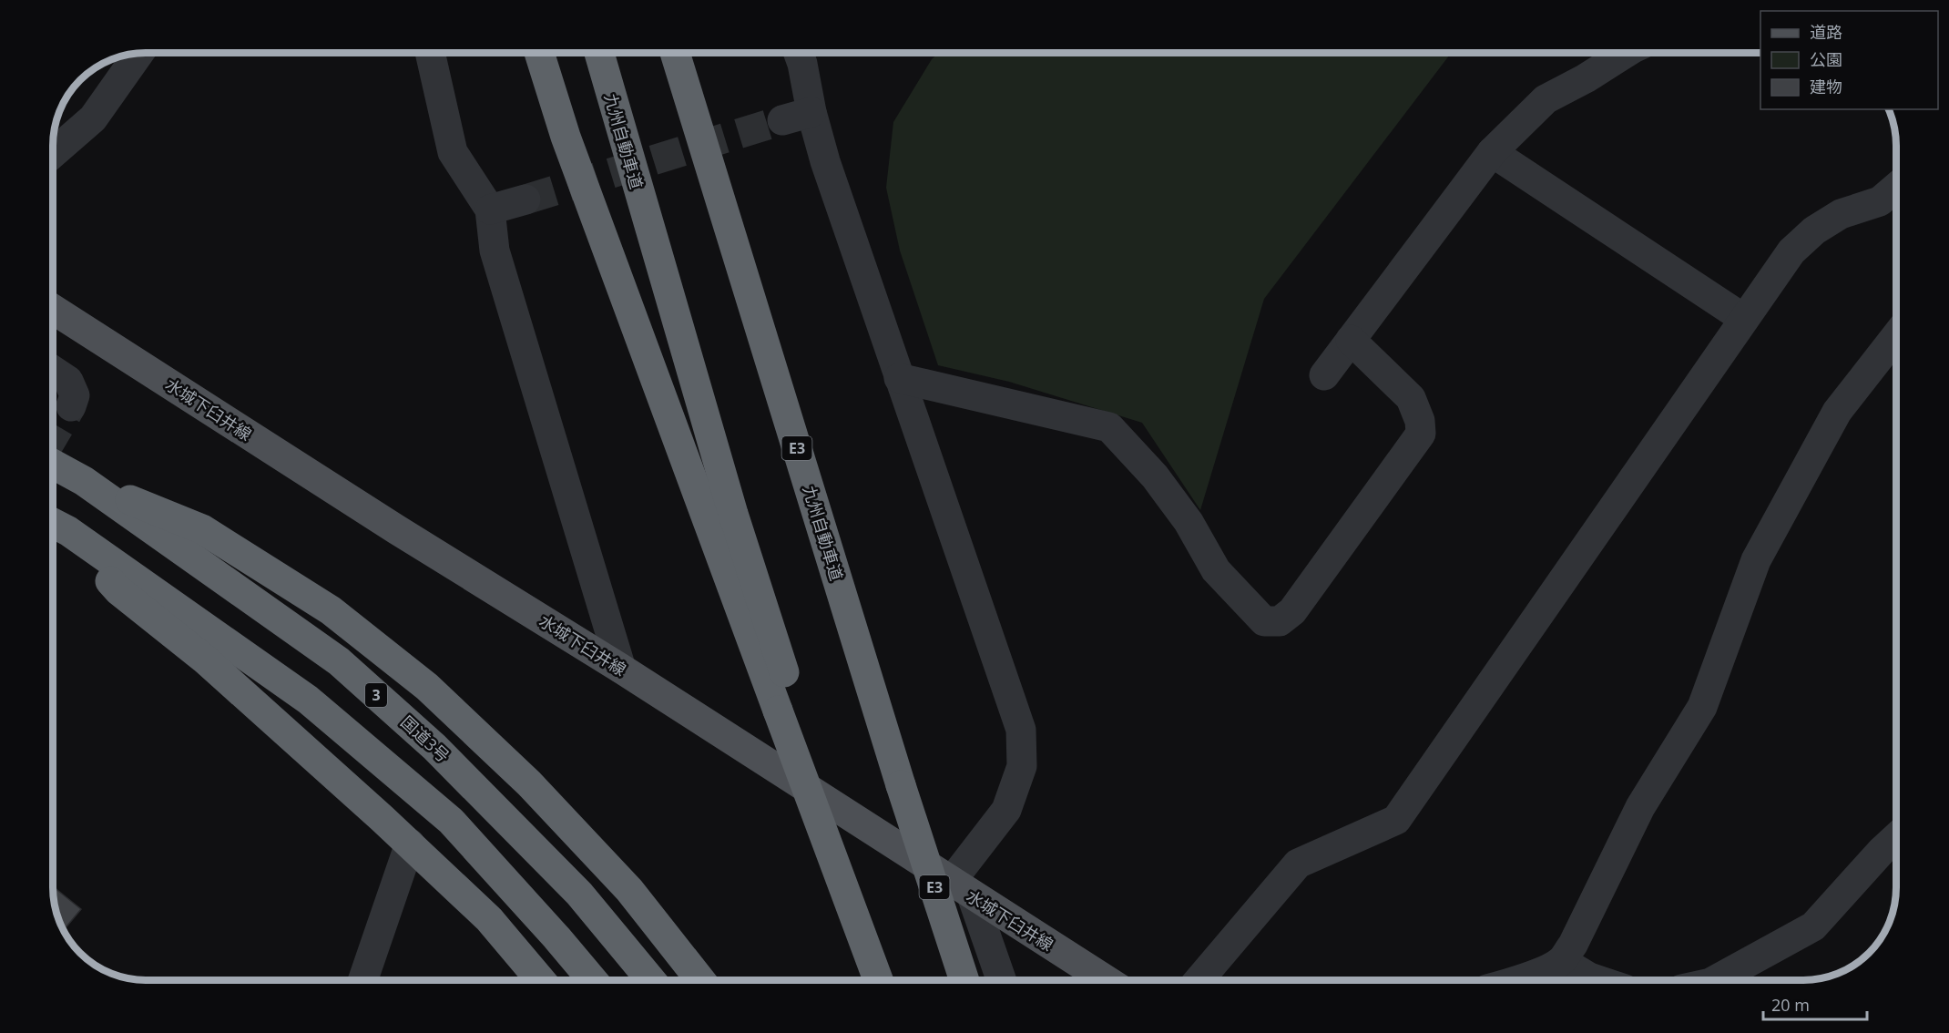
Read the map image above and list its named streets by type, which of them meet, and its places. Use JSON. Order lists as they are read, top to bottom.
{
  "streets": {
    "highway": [
      "九州自動車道",
      "E3",
      "3",
      "国道3号"
    ],
    "main road": ["水城下臼井線"]
  },
  "legend": ["道路", "公園", "建物"],
  "scale_bar": "20 m"
}
